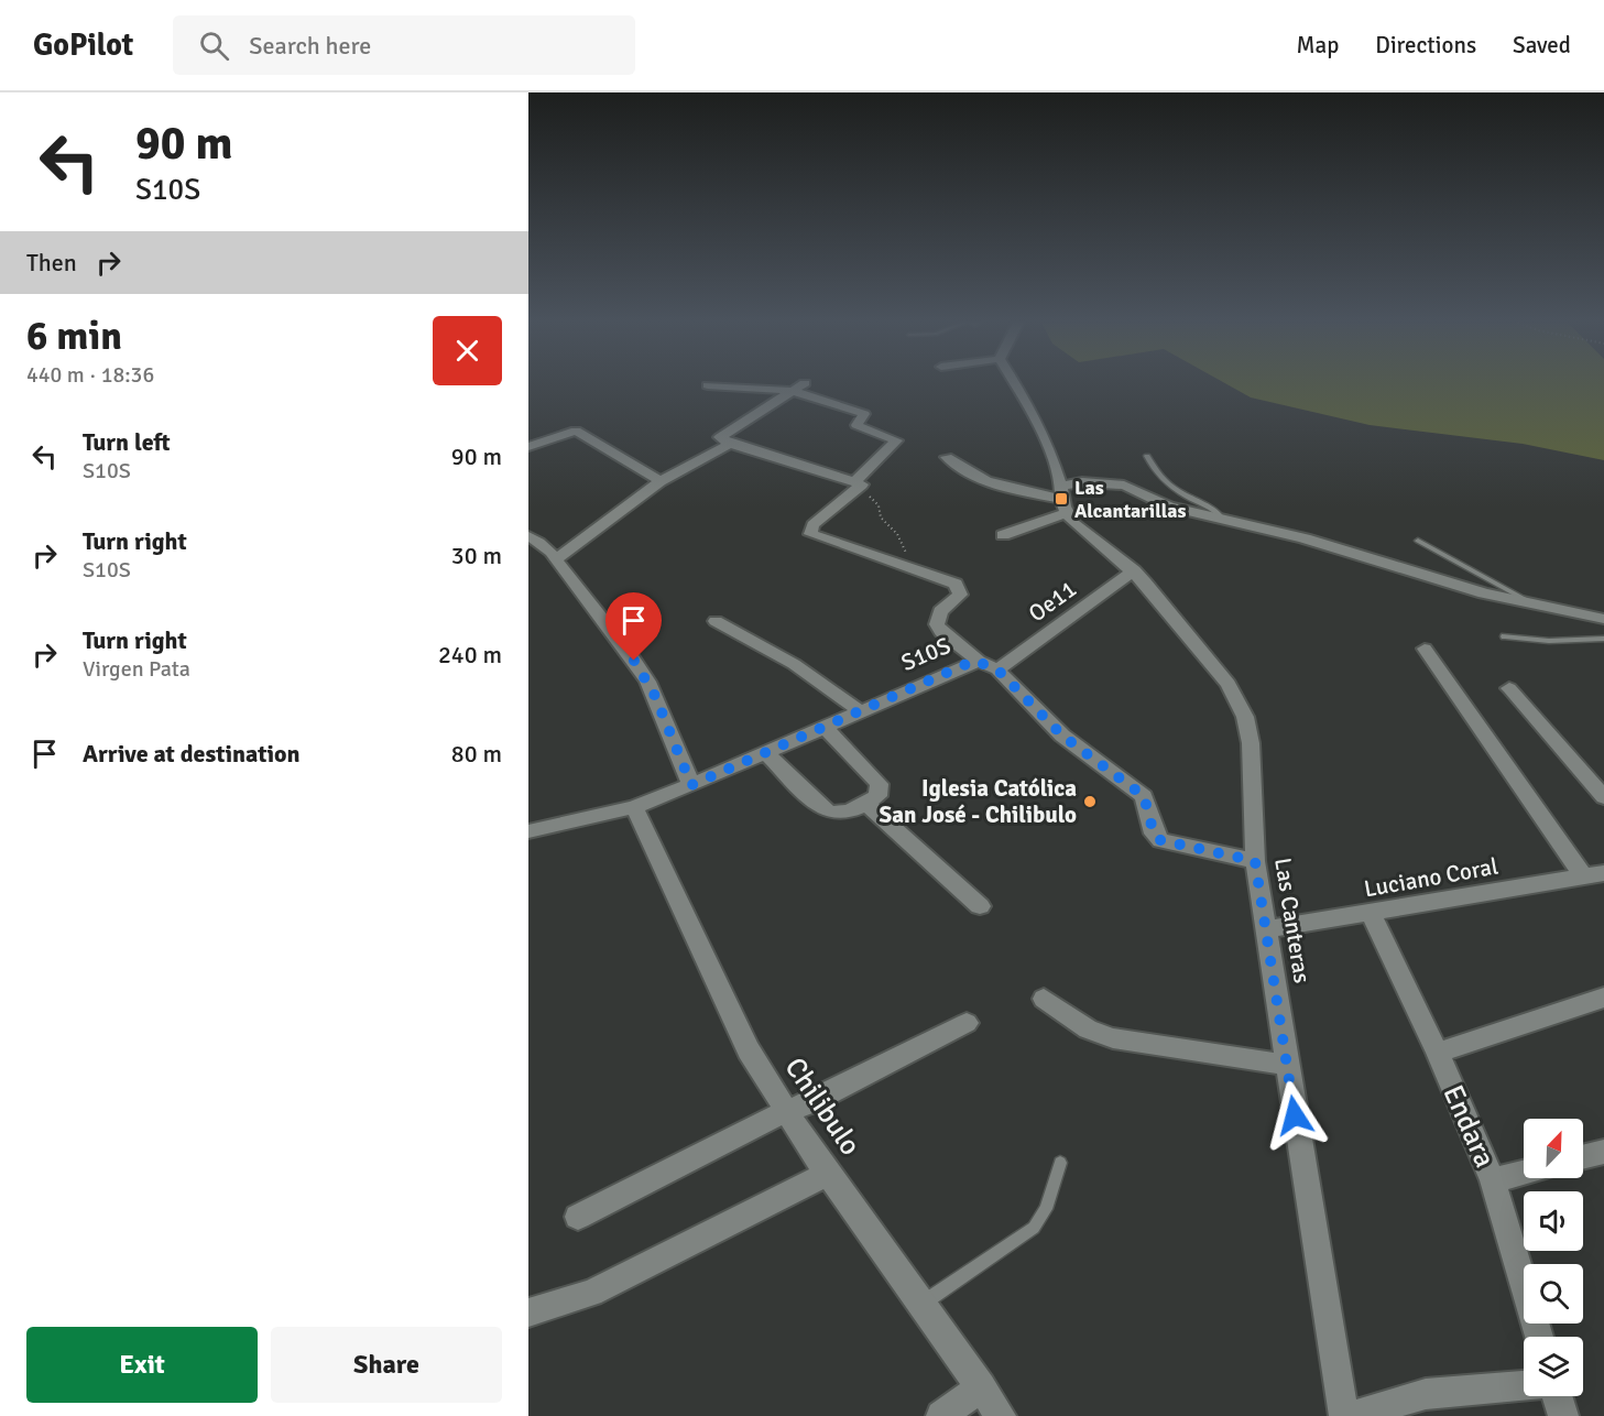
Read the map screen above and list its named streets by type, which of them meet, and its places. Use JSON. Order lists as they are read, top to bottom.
{
  "streets": {
    "street": [
      "Oe11",
      "S10S",
      "Luciano Coral",
      "Las Canteras",
      "Chilibulo",
      "Endara"
    ]
  },
  "crossings": [
    ["Oe11", "S10S"],
    ["Oe11", "Las Canteras"],
    ["S10S", "Las Canteras"],
    ["S10S", "Chilibulo"],
    ["Luciano Coral", "Las Canteras"],
    ["Luciano Coral", "Endara"]
  ],
  "places": {
    "transit": ["Las Alcantarillas"],
    "other": ["Iglesia Católica San José - Chilibulo"]
  },
  "north": "top right",
  "page": {
    "header": "GoPilot",
    "search": "Search here",
    "nav": ["Map", "Directions", "Saved"],
    "turn": ["90 m", "S10S"],
    "then": "Then",
    "heading": ["6 min", "440 m · 18:36"],
    "list": [
      {
        "name": "Turn left",
        "note": "S10S",
        "value": "90 m"
      },
      {
        "name": "Turn right",
        "note": "S10S",
        "value": "30 m"
      },
      {
        "name": "Turn right",
        "note": "Virgen Pata",
        "value": "240 m"
      },
      {
        "name": "Arrive at destination",
        "value": "80 m"
      }
    ],
    "buttons": ["Exit", "Share"]
  }
}
